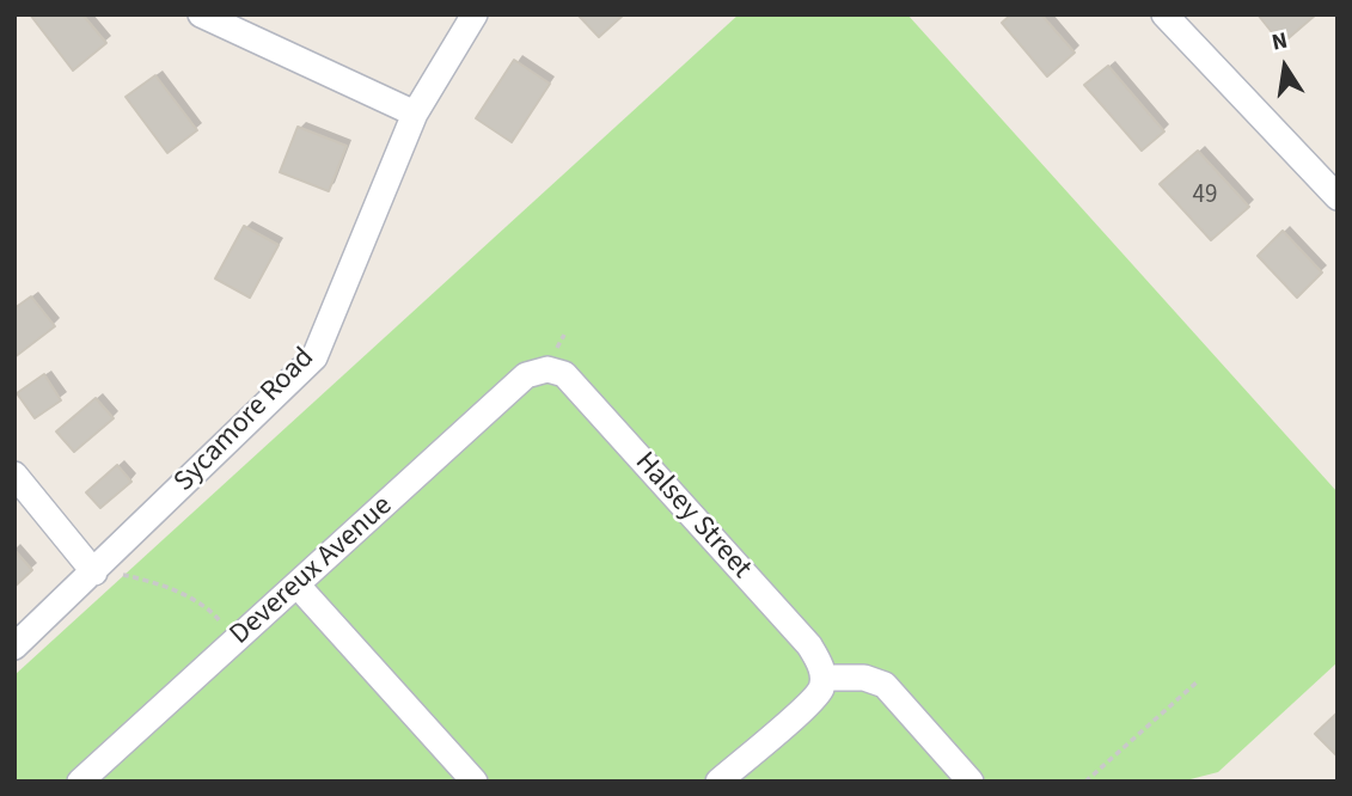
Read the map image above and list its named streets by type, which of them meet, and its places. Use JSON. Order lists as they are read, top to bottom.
{
  "streets": {
    "street": ["Sycamore Road", "Halsey Street", "Devereux Avenue"]
  },
  "crossings": [
    ["Halsey Street", "Devereux Avenue"]
  ],
  "house_numbers": ["49"],
  "north": "top"
}
